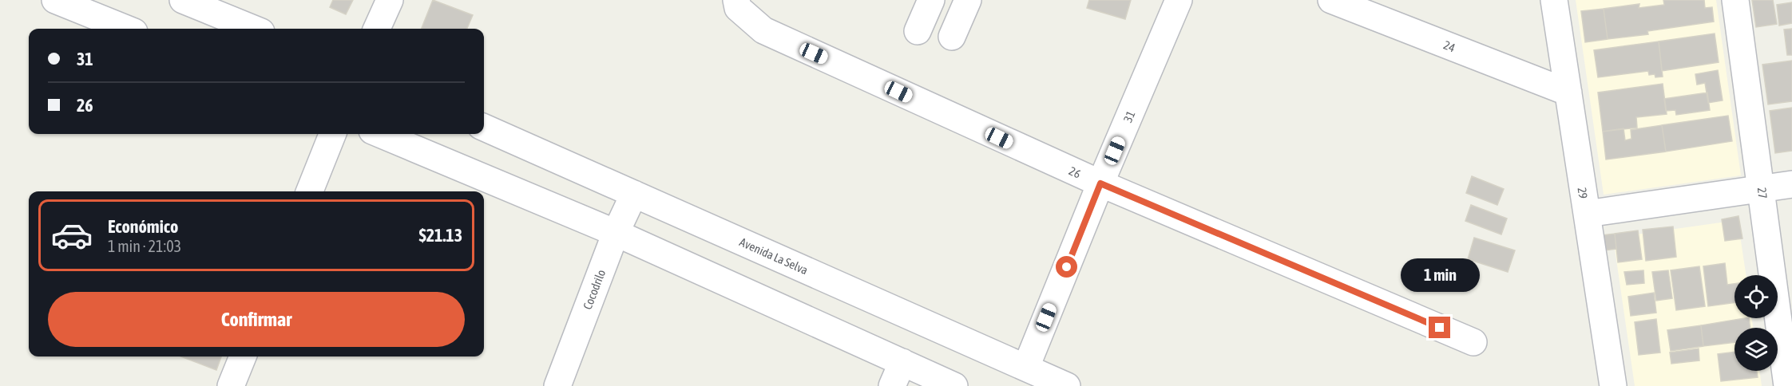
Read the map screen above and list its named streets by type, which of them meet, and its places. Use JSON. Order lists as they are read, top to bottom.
{
  "streets": {
    "street": [
      "24",
      "31",
      "26",
      "29",
      "27",
      "Avenida La Selva",
      "Cocodrilo"
    ]
  },
  "crossings": [
    ["24", "29"],
    ["31", "26"],
    ["31", "Avenida La Selva"],
    ["Avenida La Selva", "Cocodrilo"]
  ],
  "page": {
    "banner": ["31", "26"],
    "list": [
      {
        "name": "Económico",
        "note": "1 min · 21:03",
        "value": "$21.13"
      }
    ],
    "bubble": "1 min",
    "buttons": "Confirmar"
  }
}
